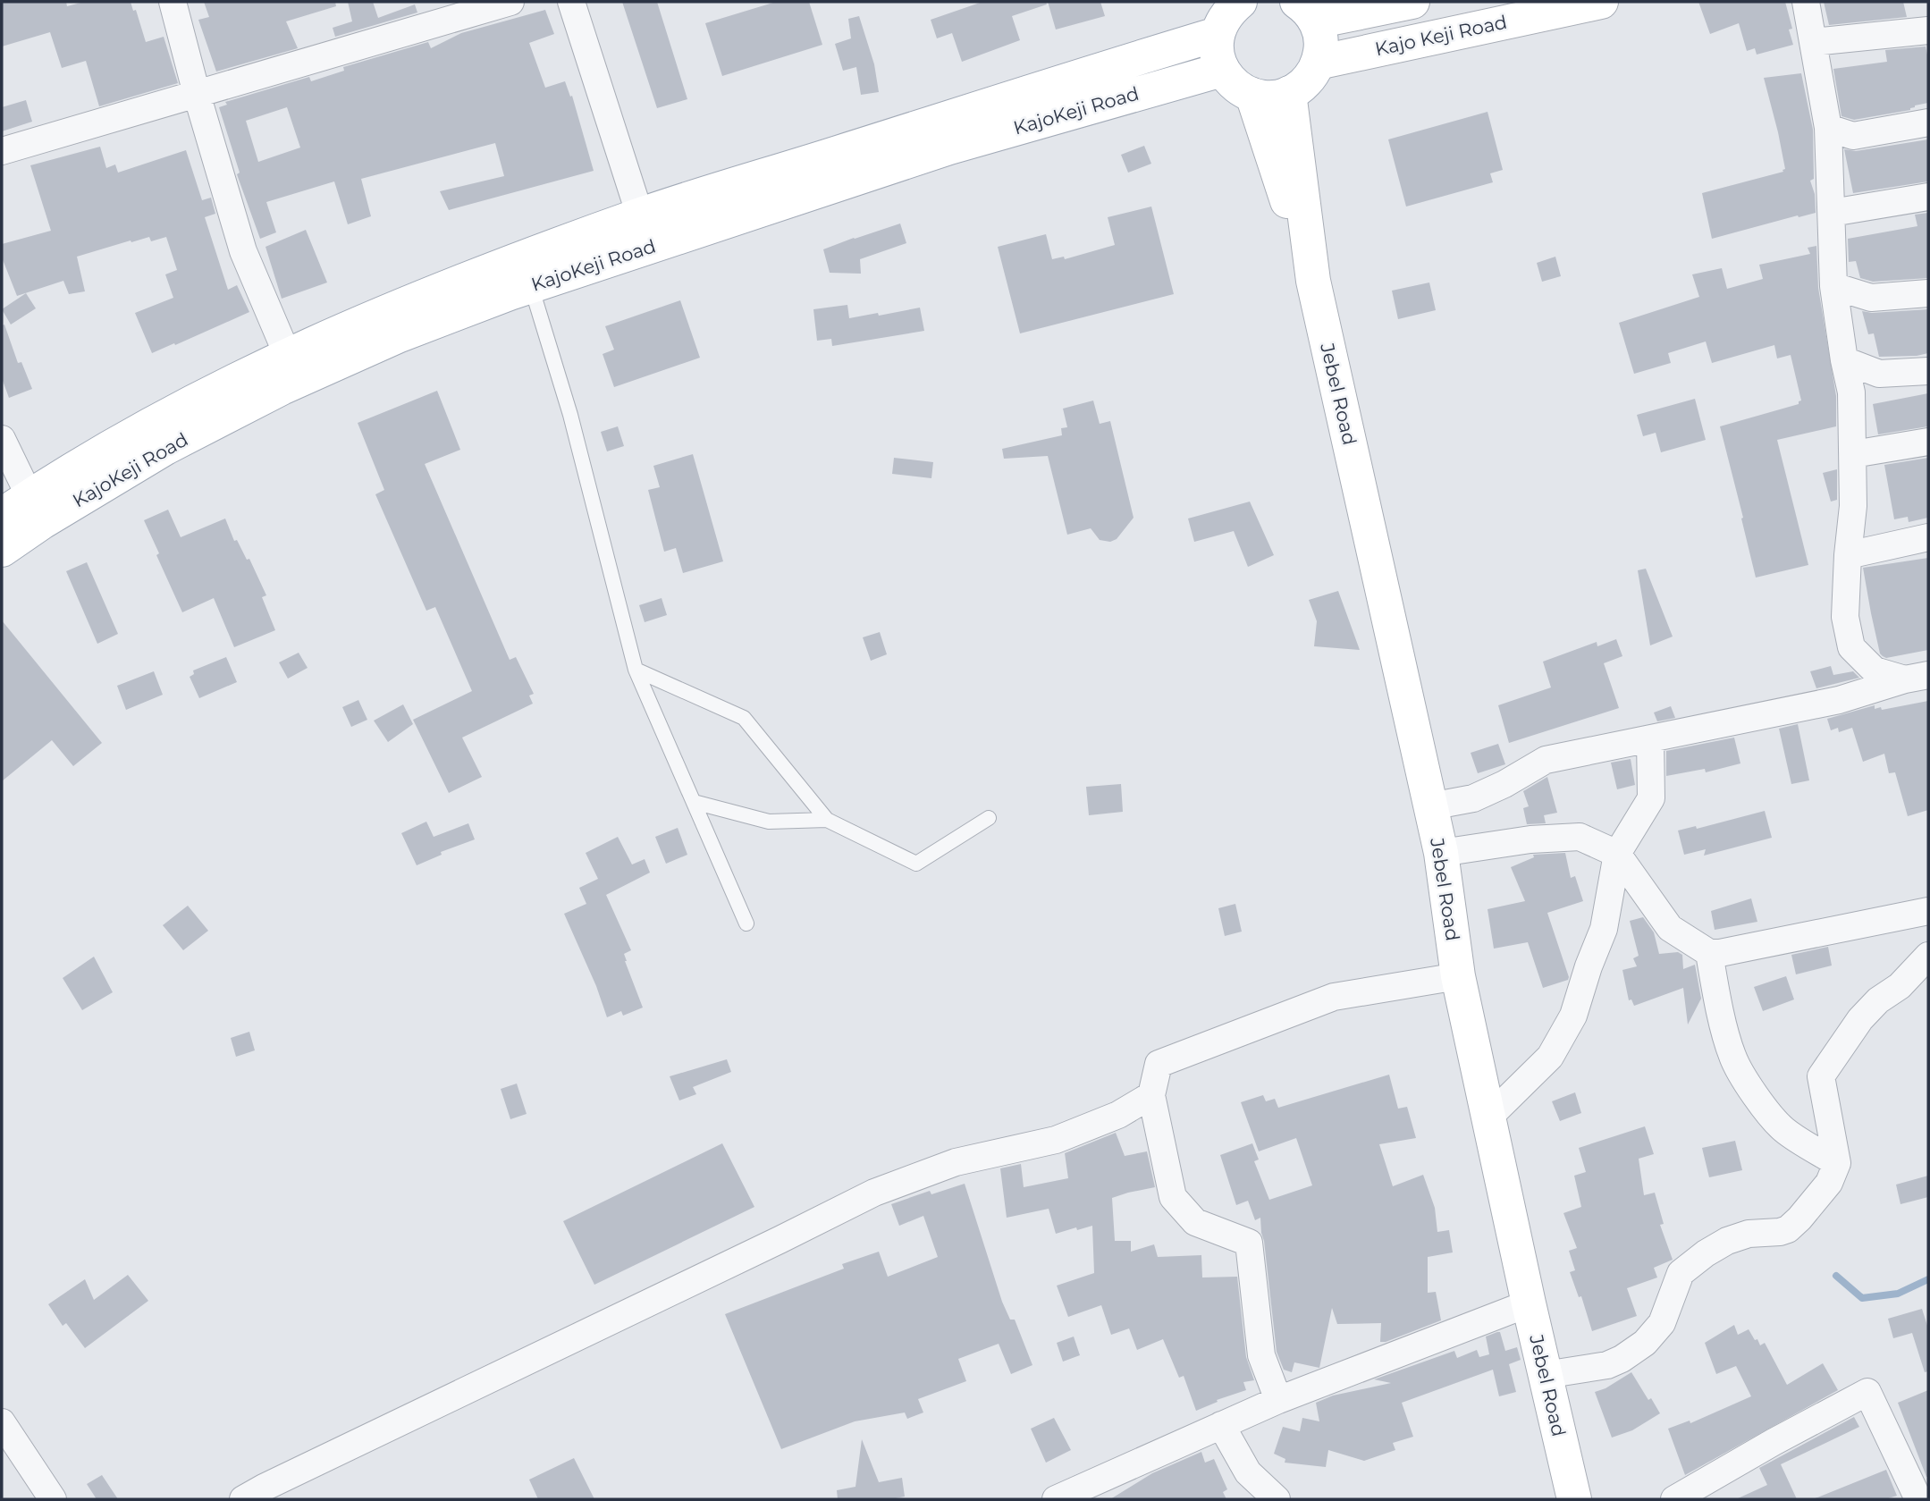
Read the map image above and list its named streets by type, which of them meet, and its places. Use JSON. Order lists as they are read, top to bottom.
{
  "streets": {
    "main road": ["Kajo Keji Road", "KajoKeji Road", "Jebel Road"]
  }
}
